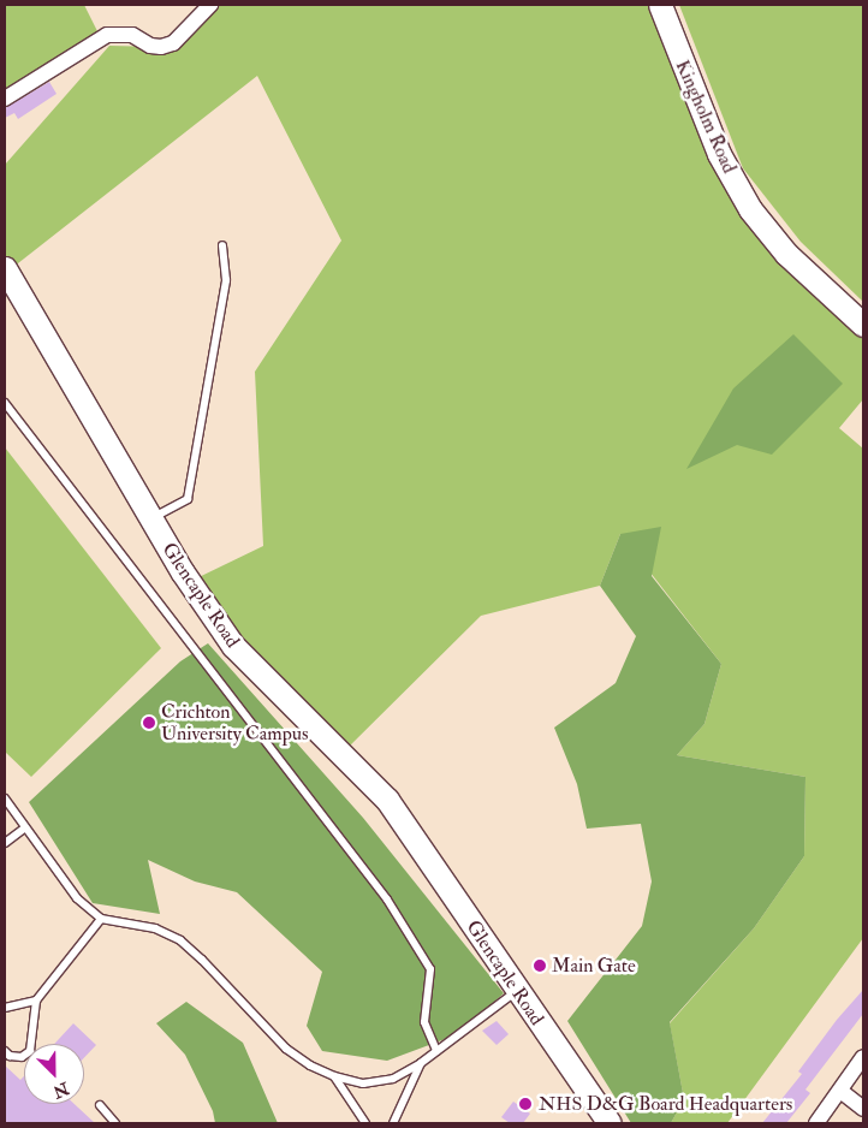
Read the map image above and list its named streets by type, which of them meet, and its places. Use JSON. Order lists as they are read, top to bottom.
{
  "streets": {
    "main road": ["Kingholm Road", "Glencaple Road"]
  },
  "places": ["Crichton University Campus", "Main Gate", "NHS D&G Board Headquarters"],
  "north": "bottom right"
}
